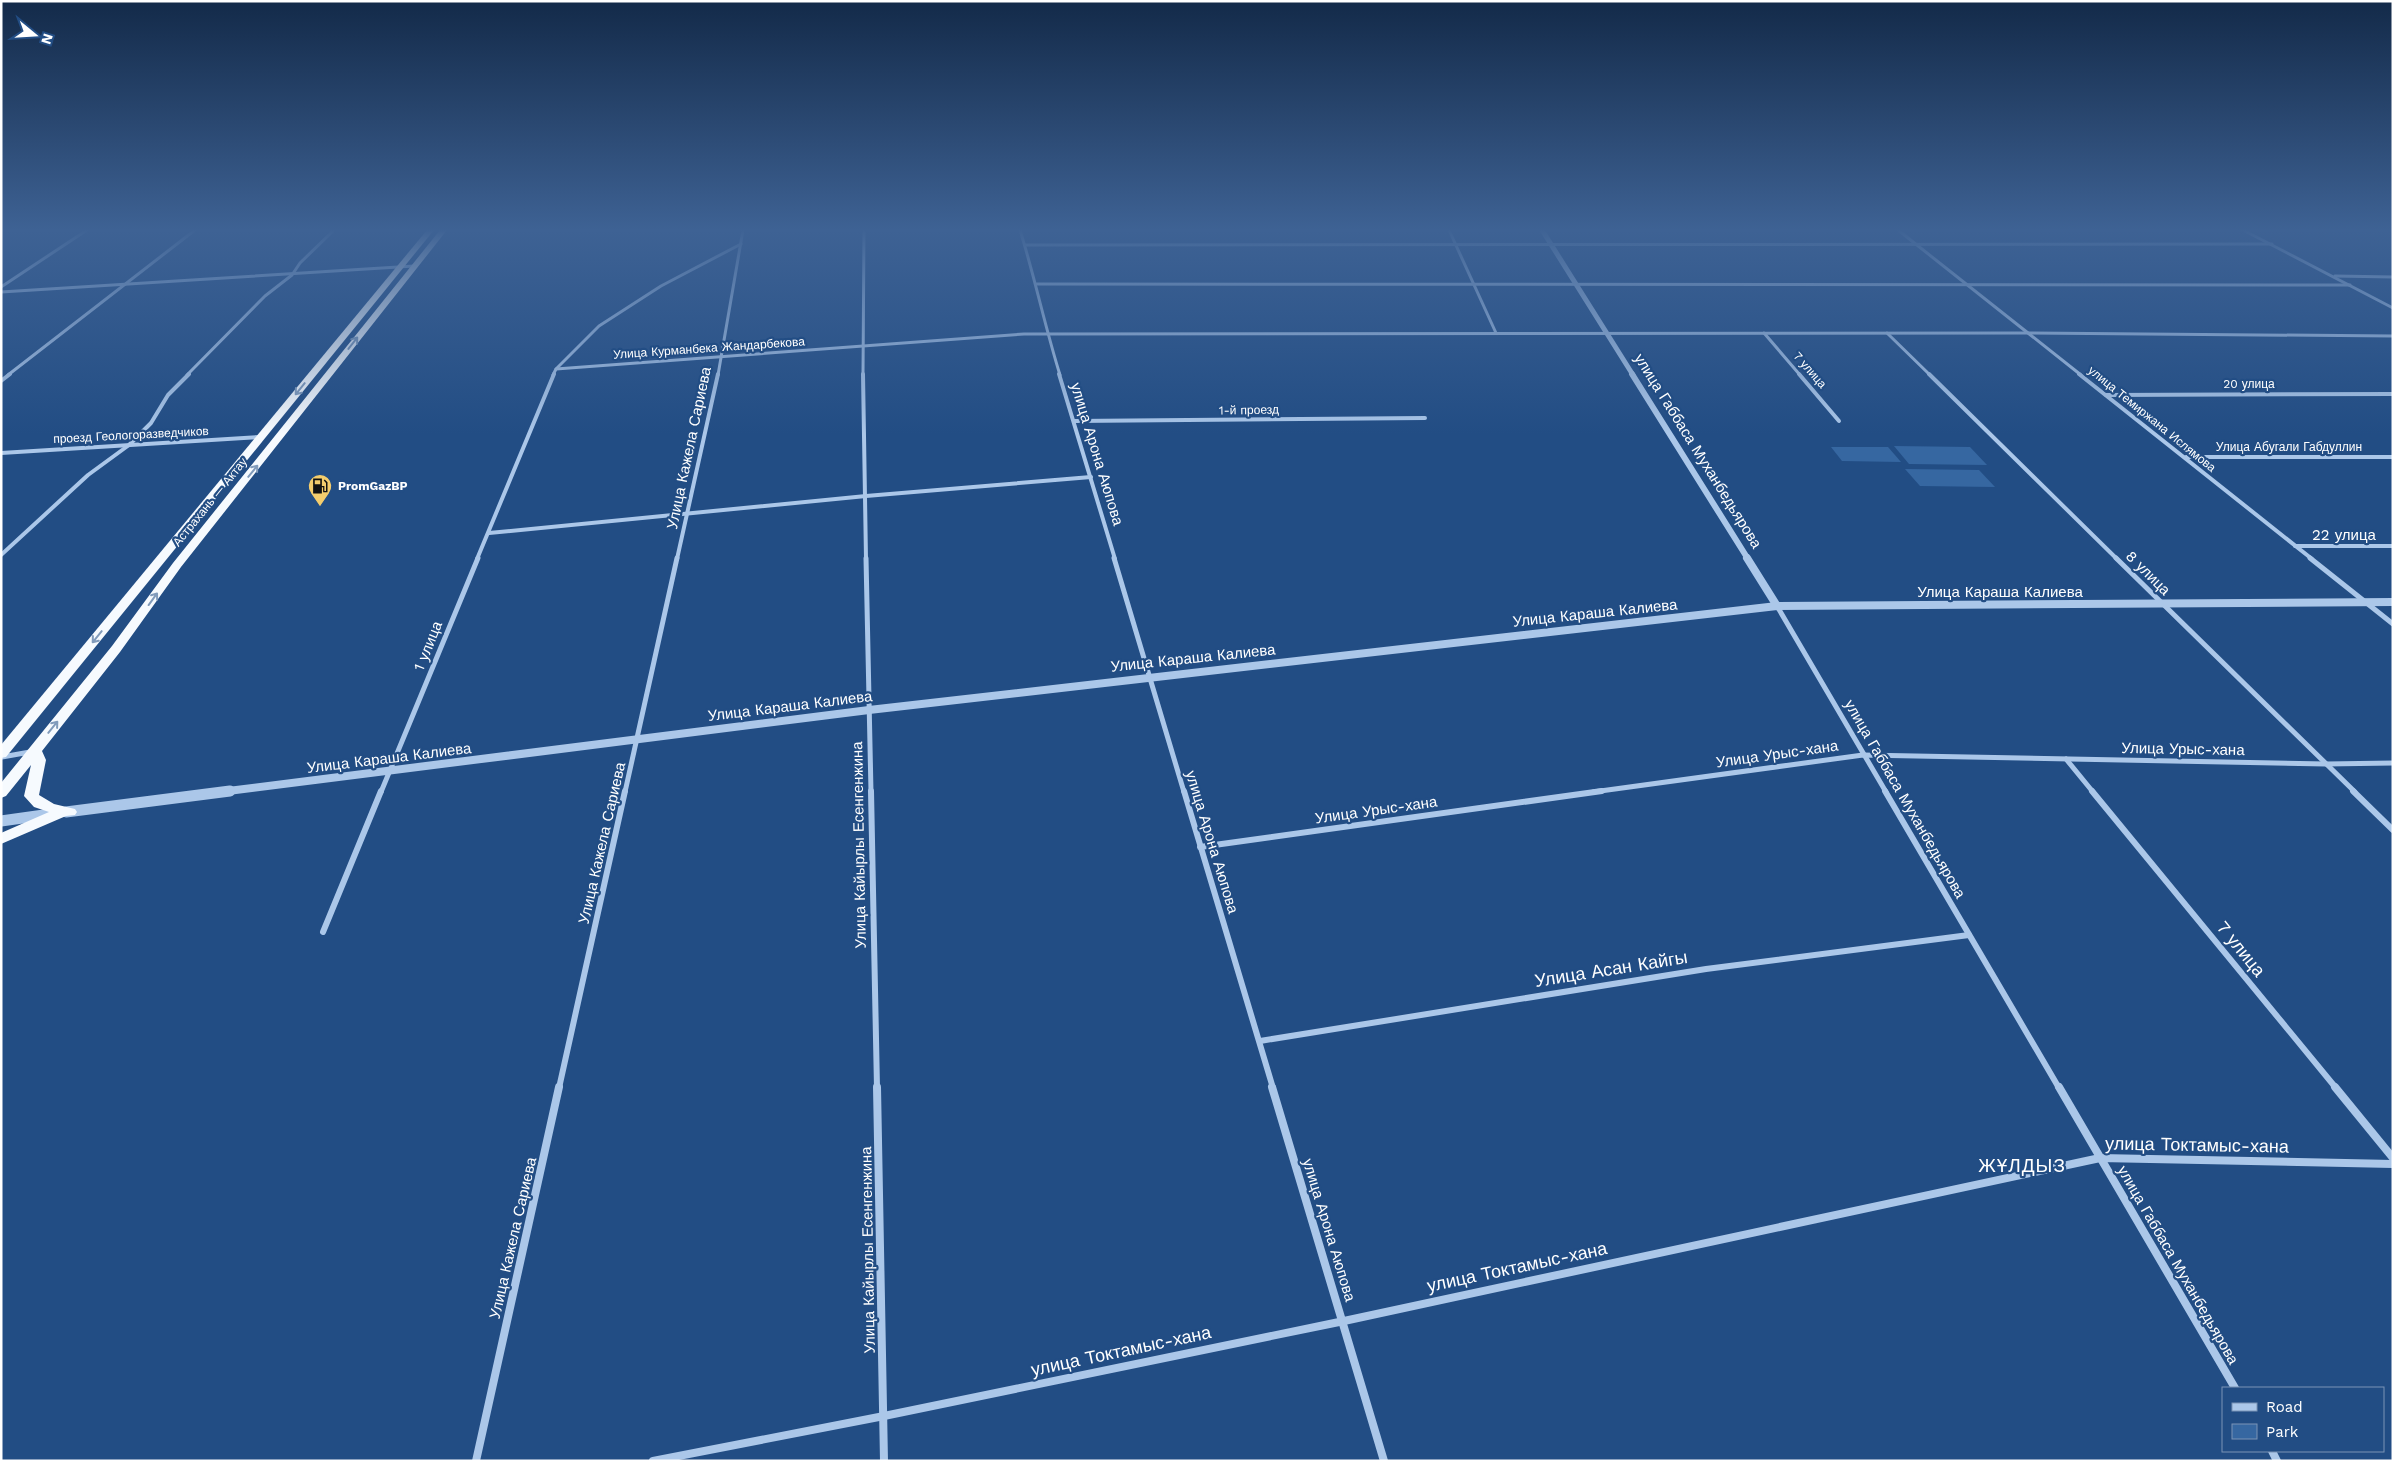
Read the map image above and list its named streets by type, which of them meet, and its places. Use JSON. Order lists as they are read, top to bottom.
{
  "streets": {
    "highway": ["Астрахань — Актау"],
    "street": [
      "Улица Курманбека Жандарбекова",
      "7 улица",
      "20 улица",
      "1-й проезд",
      "улица Темиржана Ислямова",
      "проезд Геологоразведчиков",
      "Улица Абугали Габдуллин",
      "Улица Кажела Сариева",
      "улица Габбаса Муханбедьярова",
      "улица Арона Аюпова",
      "22 улица",
      "8 улица",
      "Улица Караша Калиева",
      "1 улица",
      "Улица Урыс-хана",
      "Улица Кайырлы Есенгенжина",
      "Улица Асан Кайгы",
      "улица Токтамыс-хана"
    ]
  },
  "crossings": [
    ["Улица Курманбека Жандарбекова", "7 улица"],
    ["Улица Курманбека Жандарбекова", "улица Темиржана Ислямова"],
    ["Улица Курманбека Жандарбекова", "Улица Кажела Сариева"],
    ["Улица Курманбека Жандарбекова", "улица Габбаса Муханбедьярова"],
    ["Улица Курманбека Жандарбекова", "улица Арона Аюпова"],
    ["Улица Курманбека Жандарбекова", "8 улица"],
    ["Улица Курманбека Жандарбекова", "1 улица"],
    ["Улица Курманбека Жандарбекова", "Улица Кайырлы Есенгенжина"],
    ["7 улица", "Улица Урыс-хана"],
    ["20 улица", "улица Темиржана Ислямова"],
    ["1-й проезд", "улица Арона Аюпова"],
    ["улица Темиржана Ислямова", "Улица Абугали Габдуллин"],
    ["улица Темиржана Ислямова", "22 улица"],
    ["улица Темиржана Ислямова", "Улица Караша Калиева"],
    ["проезд Геологоразведчиков", "Астрахань — Актау"],
    ["Улица Кажела Сариева", "Улица Караша Калиева"],
    ["улица Габбаса Муханбедьярова", "Улица Караша Калиева"],
    ["улица Габбаса Муханбедьярова", "Улица Урыс-хана"],
    ["улица Габбаса Муханбедьярова", "Улица Асан Кайгы"],
    ["улица Габбаса Муханбедьярова", "улица Токтамыс-хана"],
    ["улица Арона Аюпова", "Улица Караша Калиева"],
    ["улица Арона Аюпова", "Улица Урыс-хана"],
    ["улица Арона Аюпова", "Улица Асан Кайгы"],
    ["улица Арона Аюпова", "улица Токтамыс-хана"],
    ["8 улица", "Улица Караша Калиева"],
    ["8 улица", "Улица Урыс-хана"],
    ["Улица Караша Калиева", "1 улица"],
    ["Улица Караша Калиева", "Улица Кайырлы Есенгенжина"],
    ["Улица Кайырлы Есенгенжина", "улица Токтамыс-хана"]
  ],
  "districts": ["ЖҰЛДЫЗ"],
  "places": {
    "fuel station": ["PromGazBP"]
  },
  "legend": ["Road", "Park"],
  "north": "right"
}
